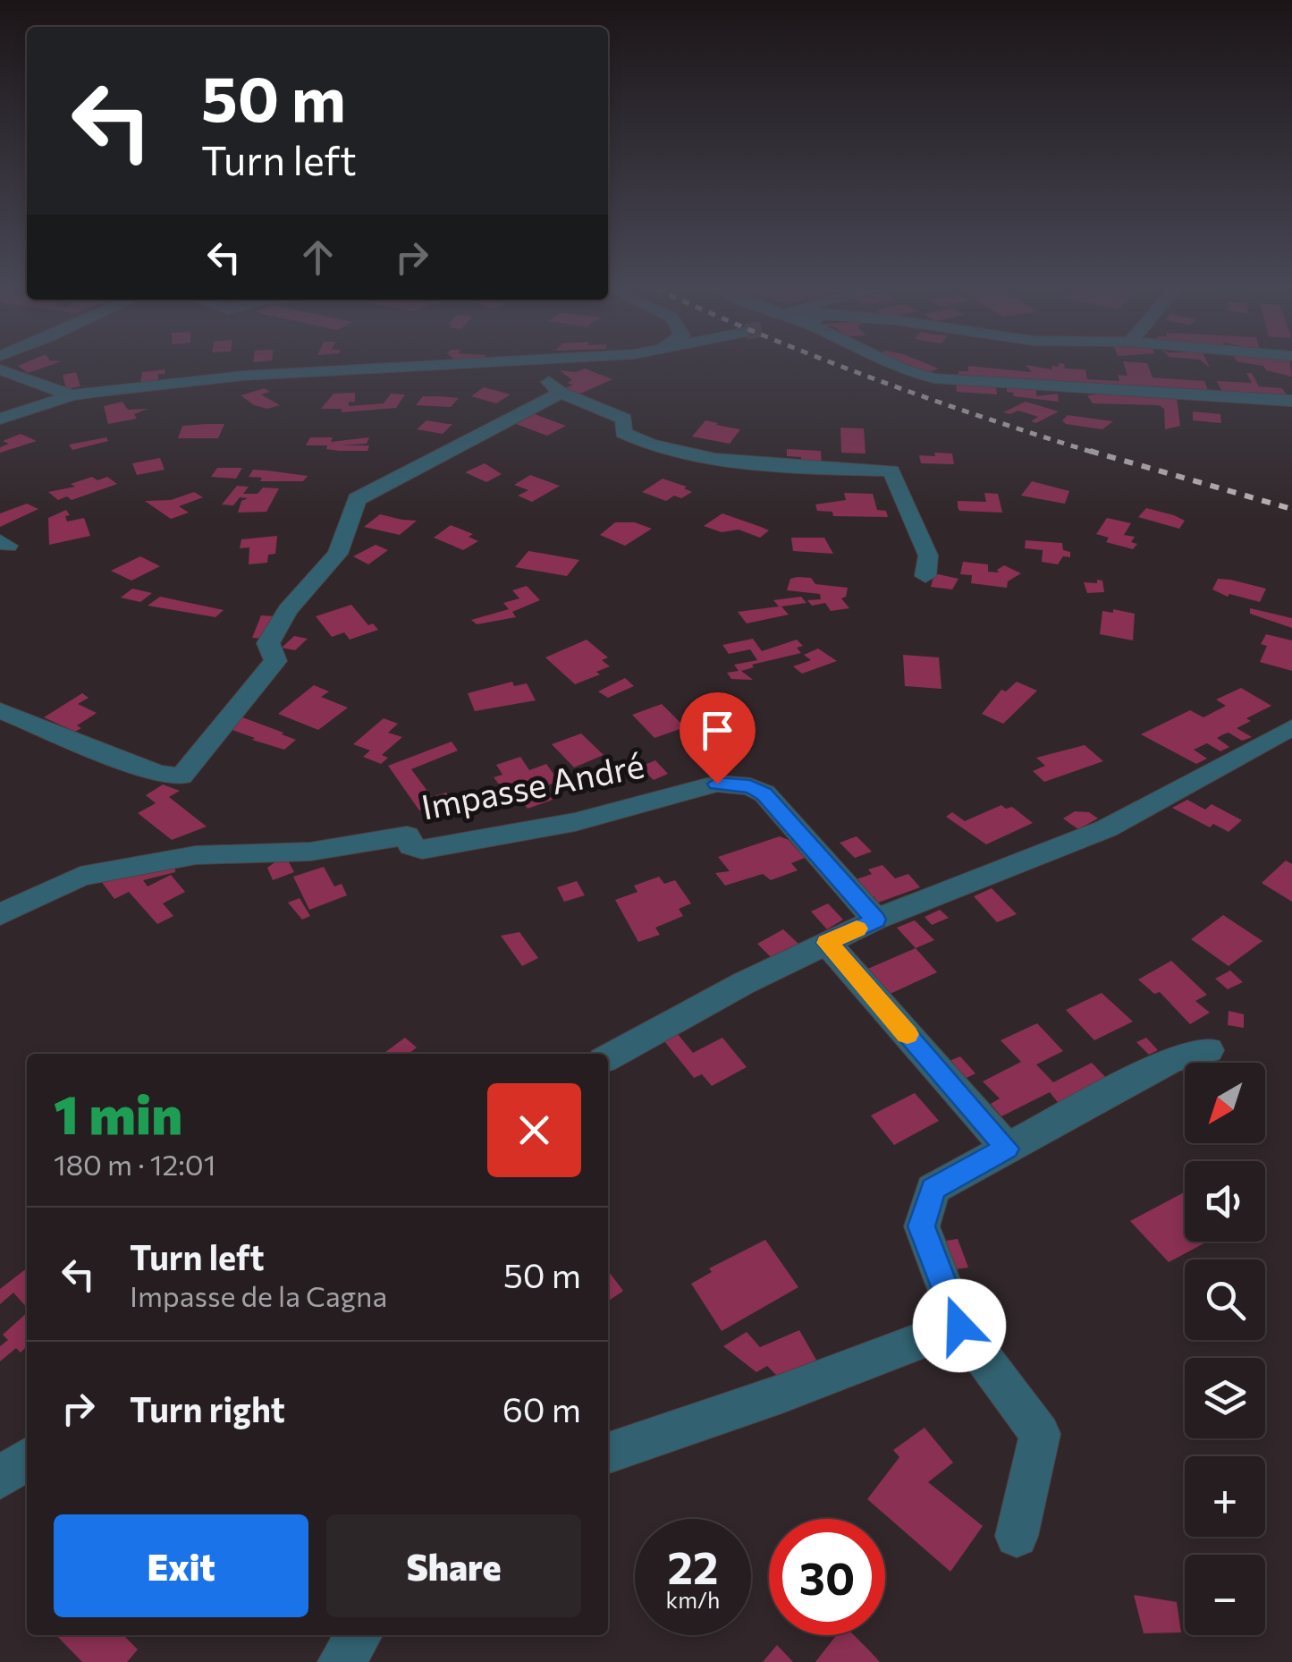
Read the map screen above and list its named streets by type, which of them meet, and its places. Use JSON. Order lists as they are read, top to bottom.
{
  "streets": {
    "street": ["Impasse André"]
  },
  "north": "bottom left",
  "page": {
    "turn": ["50 m", "Turn left"],
    "heading": ["1 min", "180 m · 12:01"],
    "map_buttons": ["+", "−"],
    "list": [
      {
        "name": "Turn left",
        "note": "Impasse de la Cagna",
        "value": "50 m"
      },
      {
        "name": "Turn right",
        "value": "60 m"
      }
    ],
    "buttons": ["Exit", "Share"],
    "speed": "22 km/h",
    "limit": "30"
  }
}
